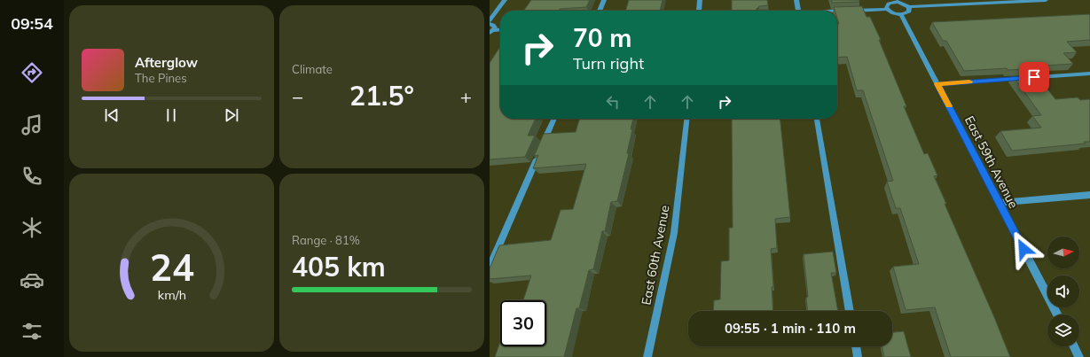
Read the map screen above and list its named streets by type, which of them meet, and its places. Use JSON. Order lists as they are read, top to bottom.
{
  "streets": {
    "street": ["East 59th Avenue", "East 60th Avenue"]
  },
  "north": "right",
  "page": {
    "tabs": "09:54",
    "tile": [
      "Climate",
      ["Range · 81%", "405 km"]
    ],
    "turn": ["70 m", "Turn right"],
    "song": ["Afterglow", "The Pines"],
    "heat": ["−", "21.5°", "+"],
    "limit": "30",
    "trip": "09:55 · 1 min · 110 m",
    "gauge": ["24", "km/h"]
  }
}
